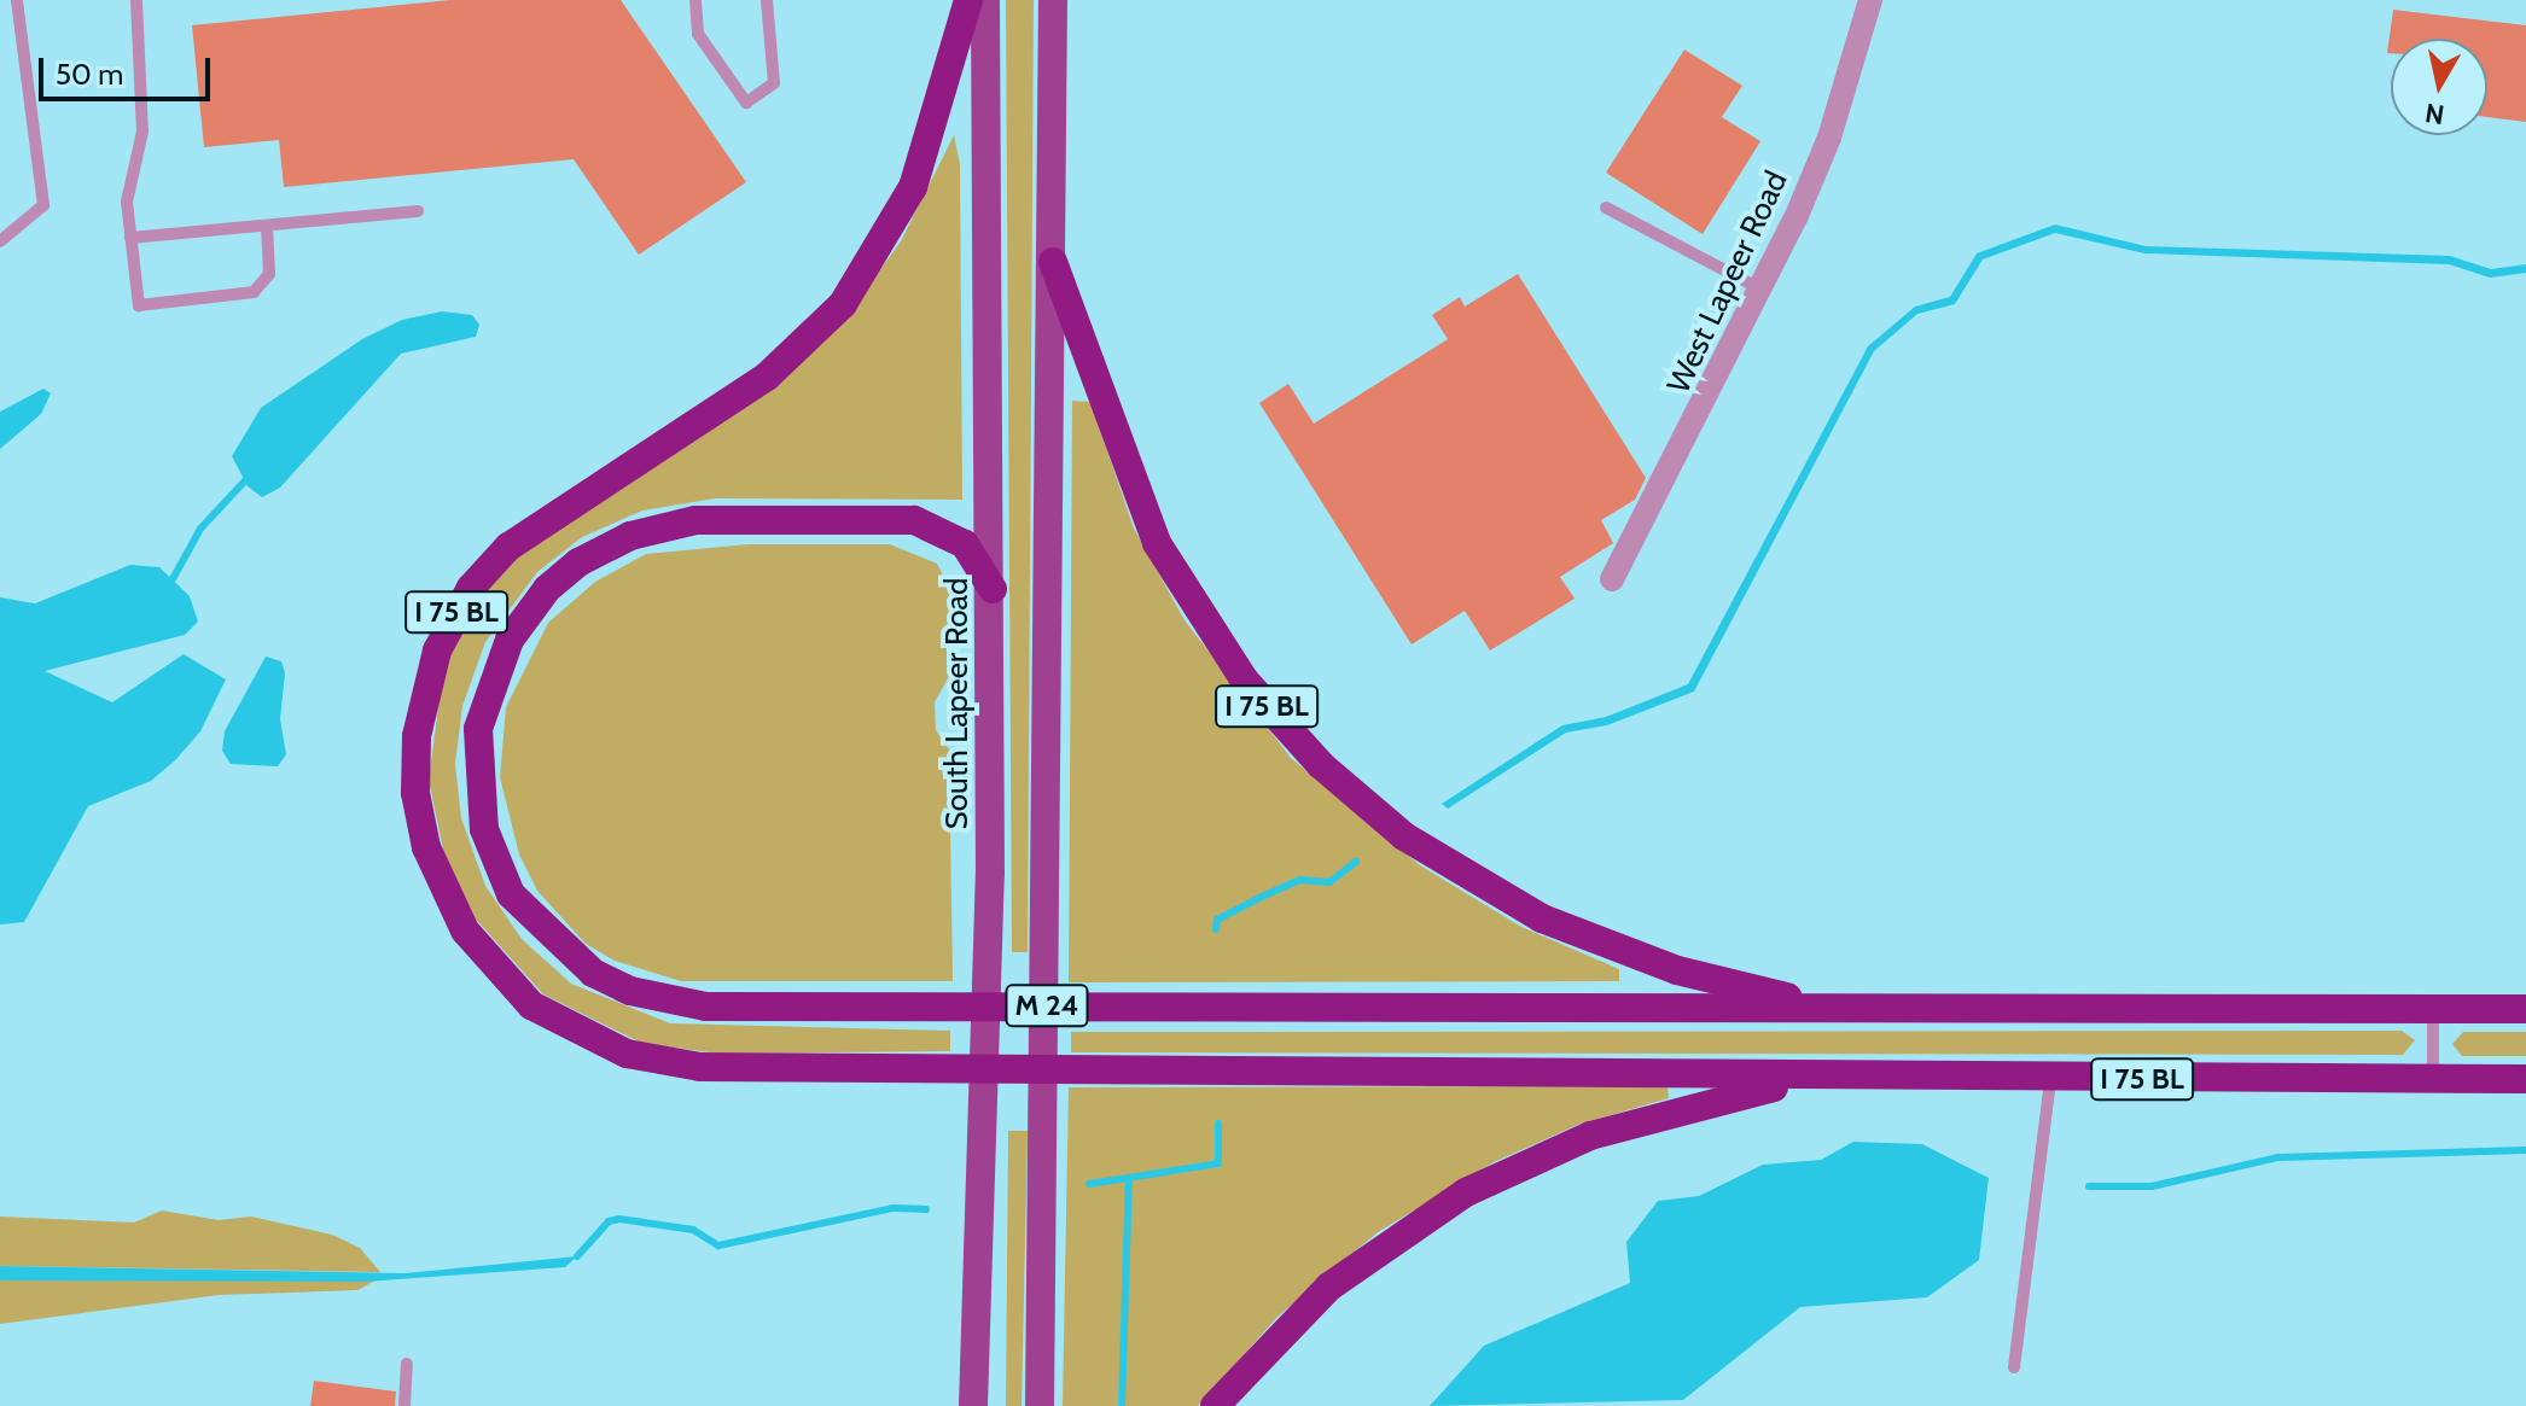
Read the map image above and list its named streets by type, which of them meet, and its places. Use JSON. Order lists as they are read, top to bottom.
{
  "streets": {
    "highway": ["I 75 BL"],
    "main road": ["South Lapeer Road", "M 24"],
    "street": ["West Lapeer Road"]
  },
  "crossings": [
    ["I 75 BL", "M 24"]
  ],
  "scale_bar": "50 m",
  "north": "bottom"
}
